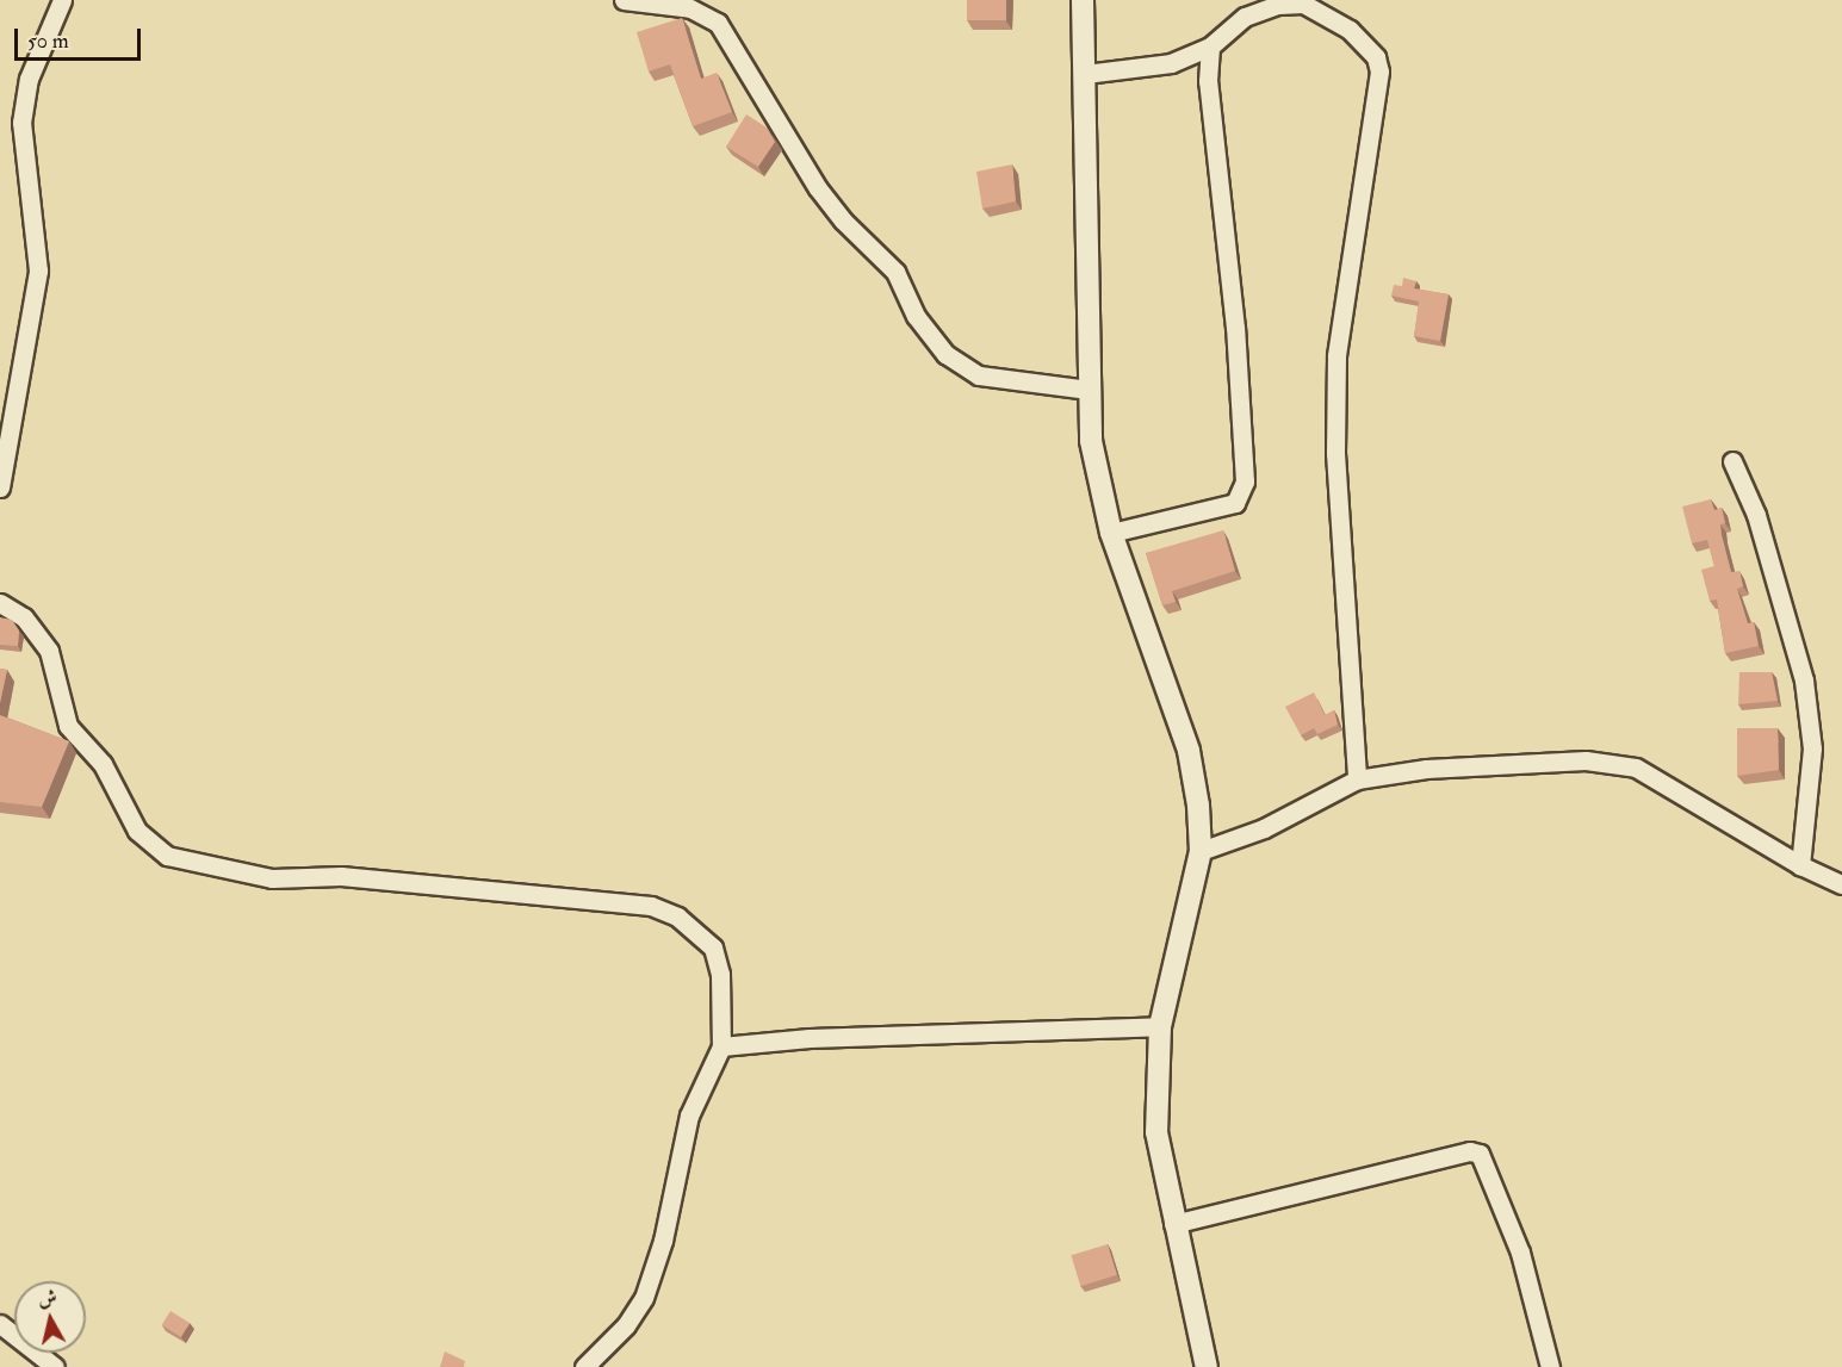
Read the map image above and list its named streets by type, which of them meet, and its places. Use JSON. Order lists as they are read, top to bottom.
{
  "scale_bar": "50 m",
  "north": "top"
}
